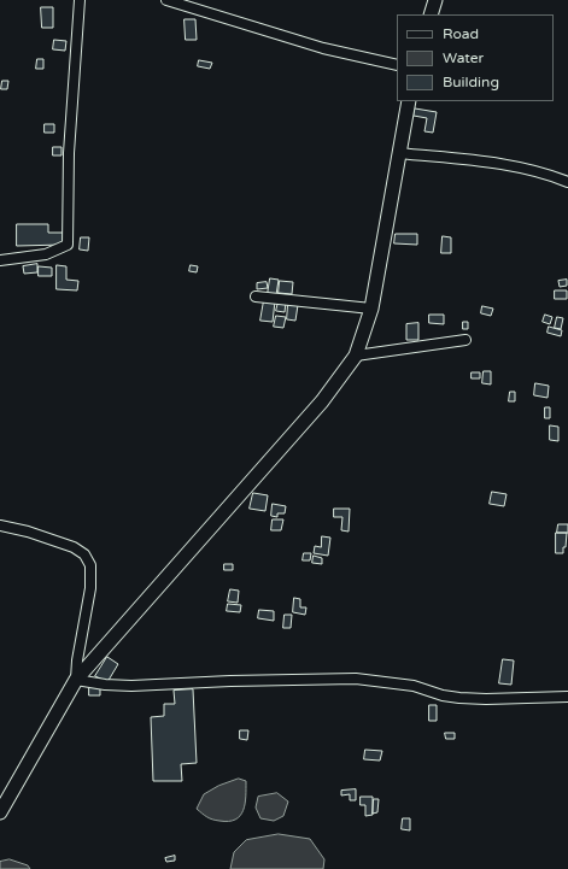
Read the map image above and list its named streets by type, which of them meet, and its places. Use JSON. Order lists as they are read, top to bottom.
{
  "legend": ["Road", "Water", "Building"]
}
